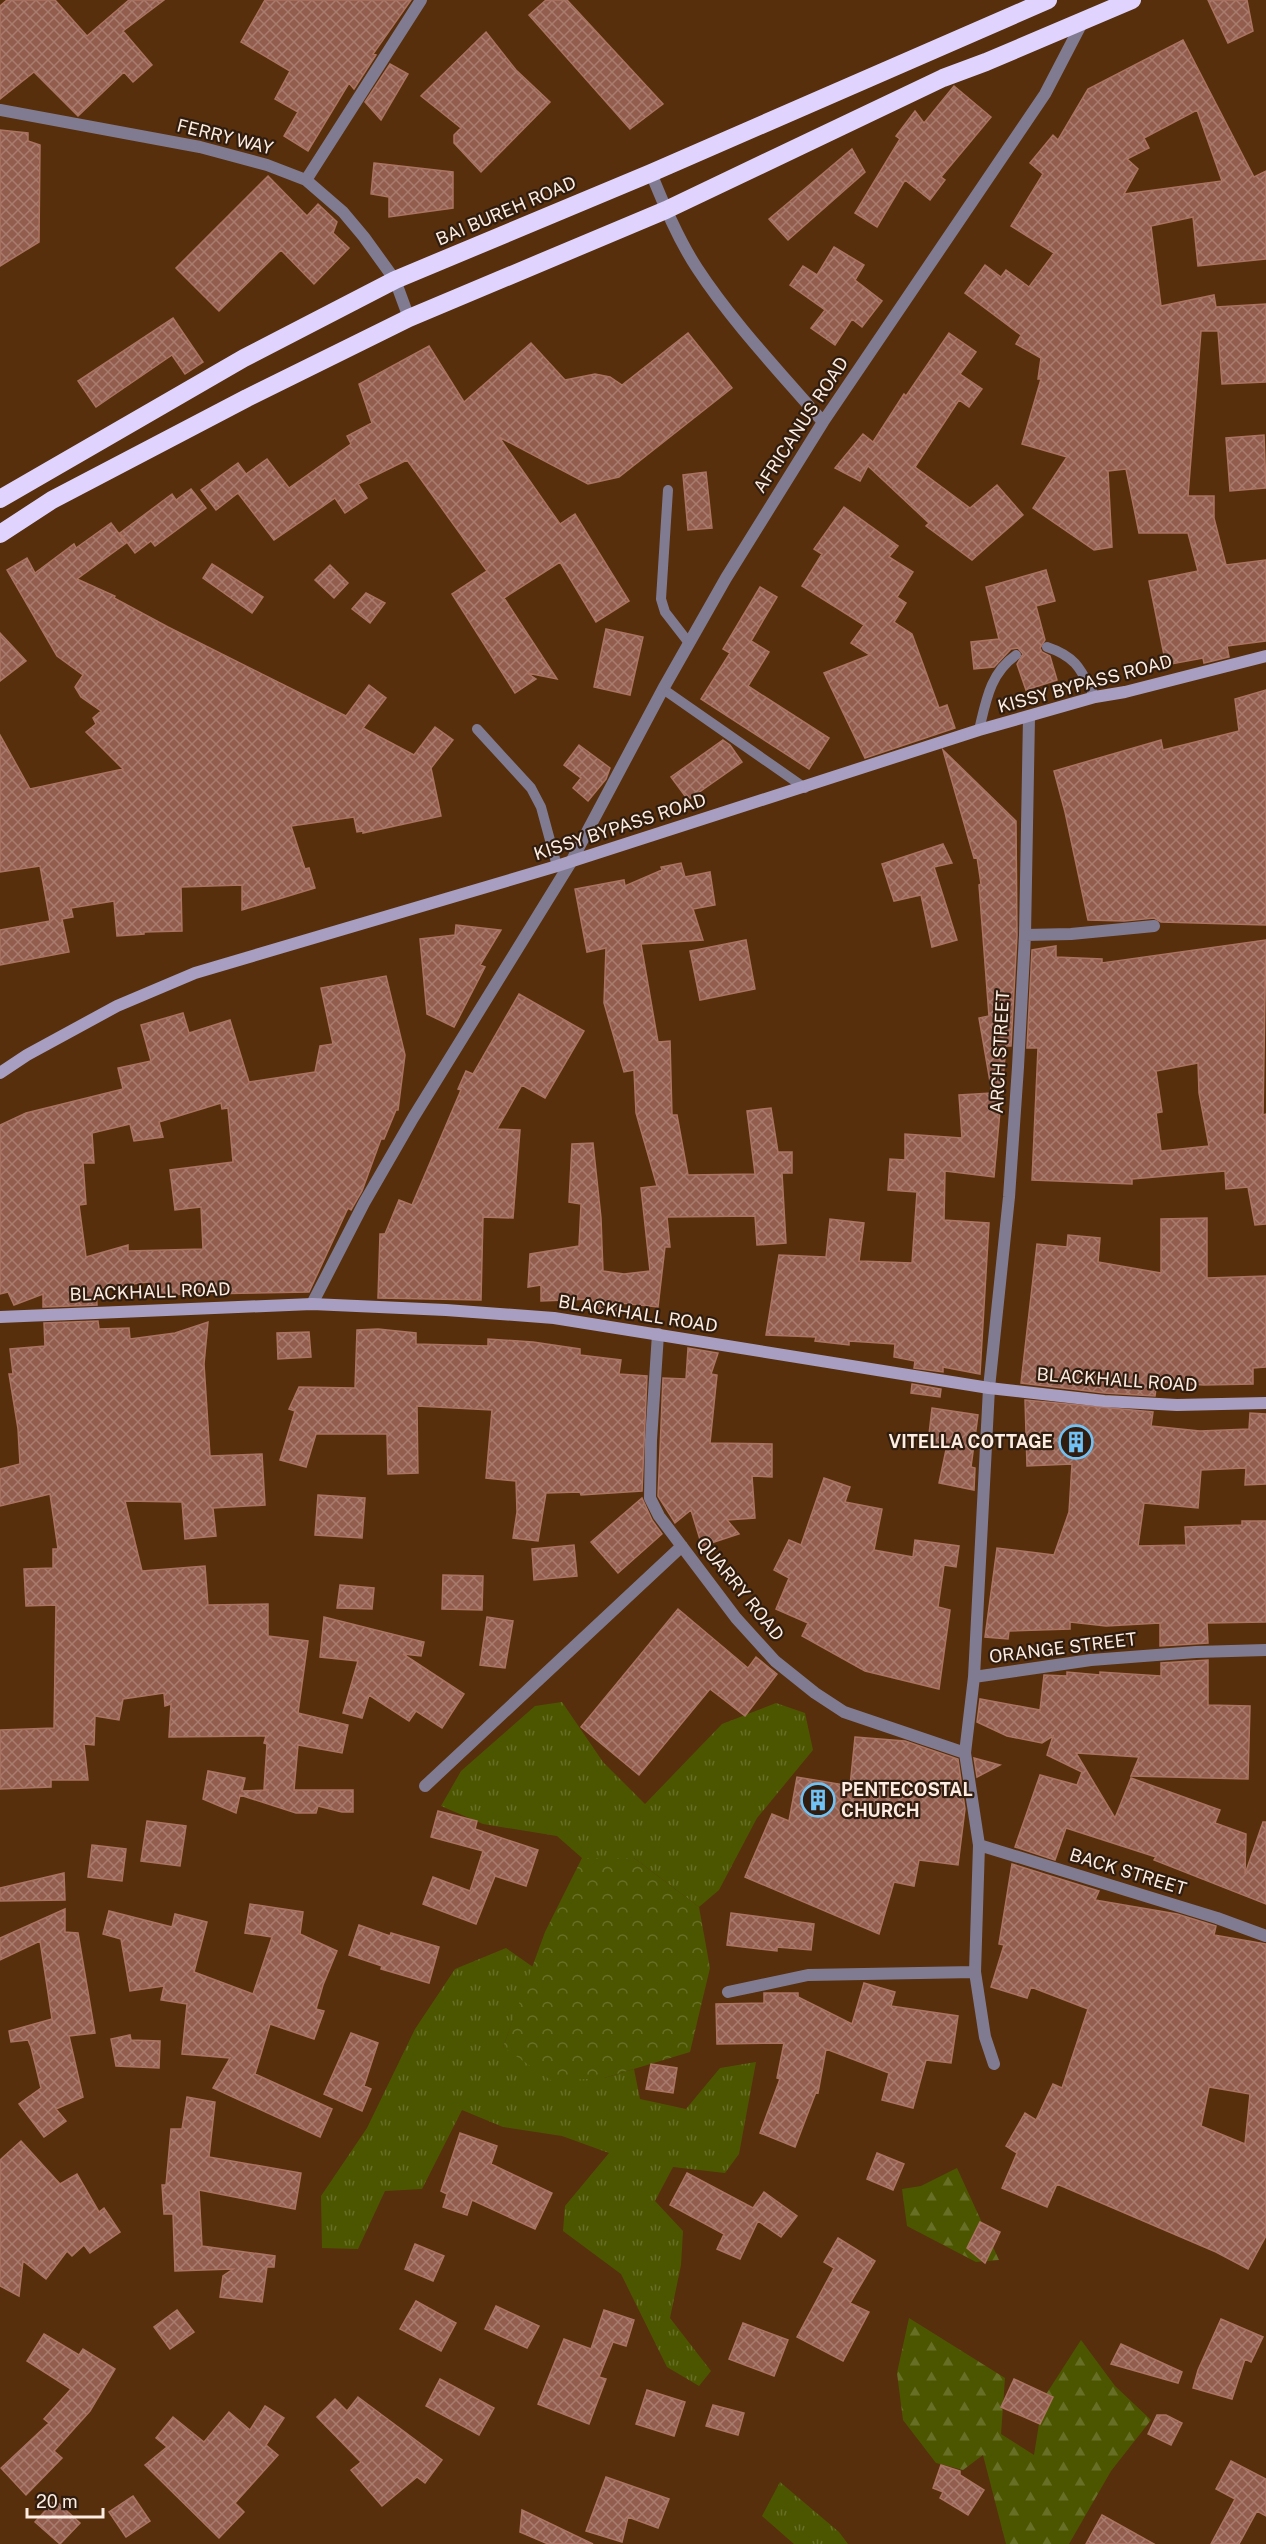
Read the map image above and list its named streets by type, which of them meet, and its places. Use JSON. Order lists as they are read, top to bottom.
{
  "streets": {
    "highway": ["BAI BUREH ROAD"],
    "main road": ["KISSY BYPASS ROAD", "BLACKHALL ROAD"],
    "street": [
      "FERRY WAY",
      "AFRICANUS ROAD",
      "ARCH STREET",
      "QUARRY ROAD",
      "ORANGE STREET",
      "BACK STREET"
    ]
  },
  "crossings": [
    ["FERRY WAY", "BAI BUREH ROAD"],
    ["AFRICANUS ROAD", "KISSY BYPASS ROAD"],
    ["AFRICANUS ROAD", "BLACKHALL ROAD"],
    ["KISSY BYPASS ROAD", "ARCH STREET"],
    ["ARCH STREET", "BLACKHALL ROAD"],
    ["ARCH STREET", "ORANGE STREET"],
    ["BLACKHALL ROAD", "QUARRY ROAD"],
    ["BLACKHALL ROAD", "ORANGE STREET"]
  ],
  "places": {
    "building": ["VITELLA COTTAGE", "PENTECOSTAL CHURCH"]
  },
  "scale_bar": "20 m"
}
